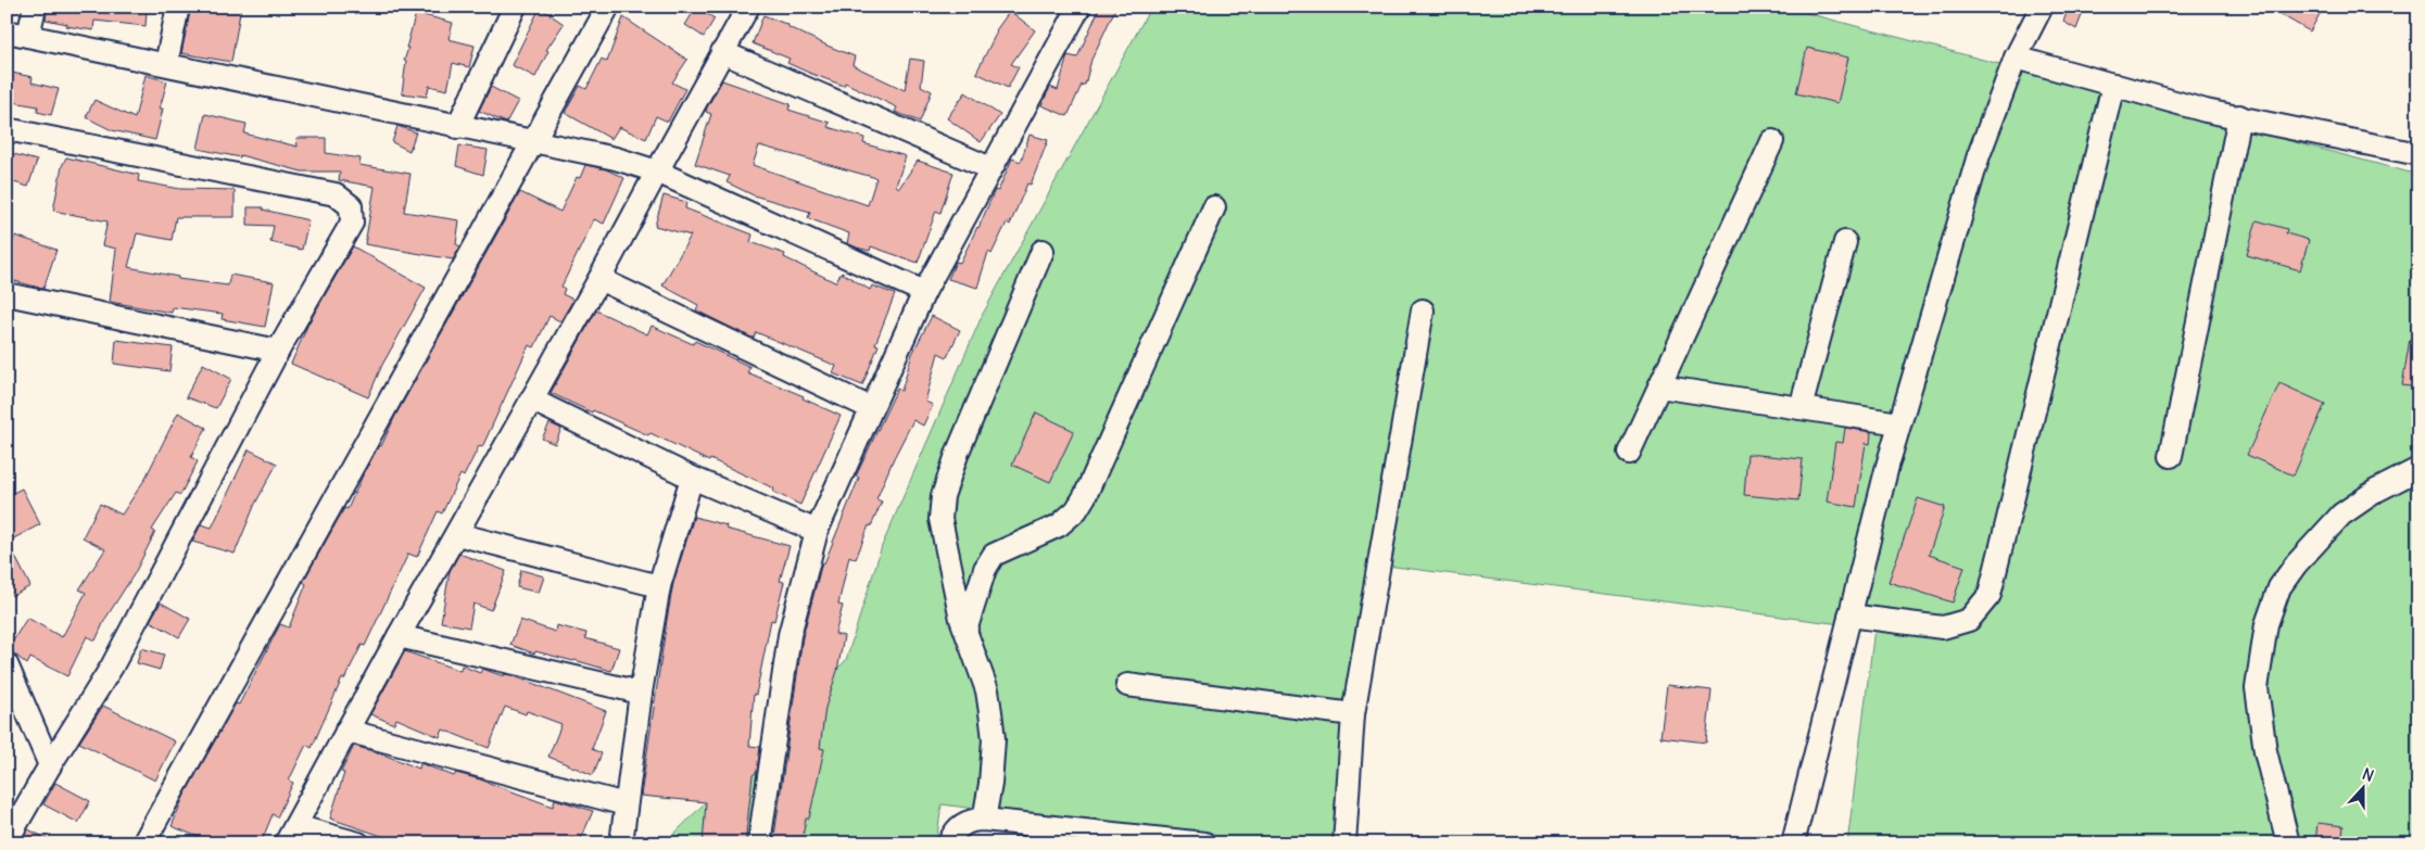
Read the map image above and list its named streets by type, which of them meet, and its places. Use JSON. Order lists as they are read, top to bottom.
{
  "north": "top"
}
